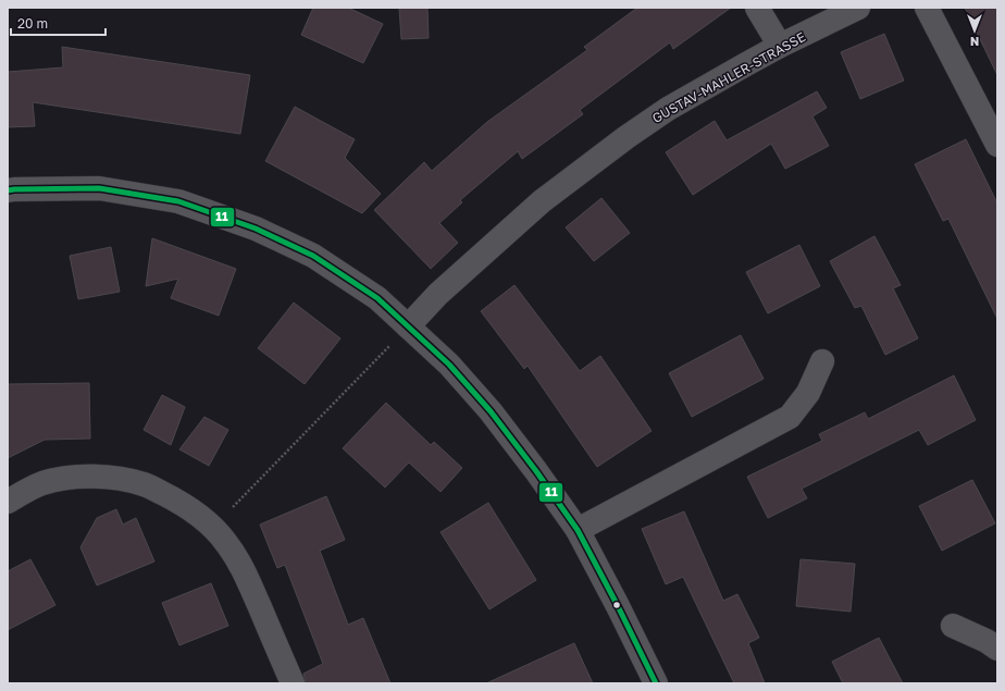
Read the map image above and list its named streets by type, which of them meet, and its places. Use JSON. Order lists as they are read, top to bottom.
{
  "streets": {
    "street": ["GUSTAV-MAHLER-STRASSE"]
  },
  "lines": ["transit line 11"],
  "scale_bar": "20 m",
  "north": "bottom"
}
